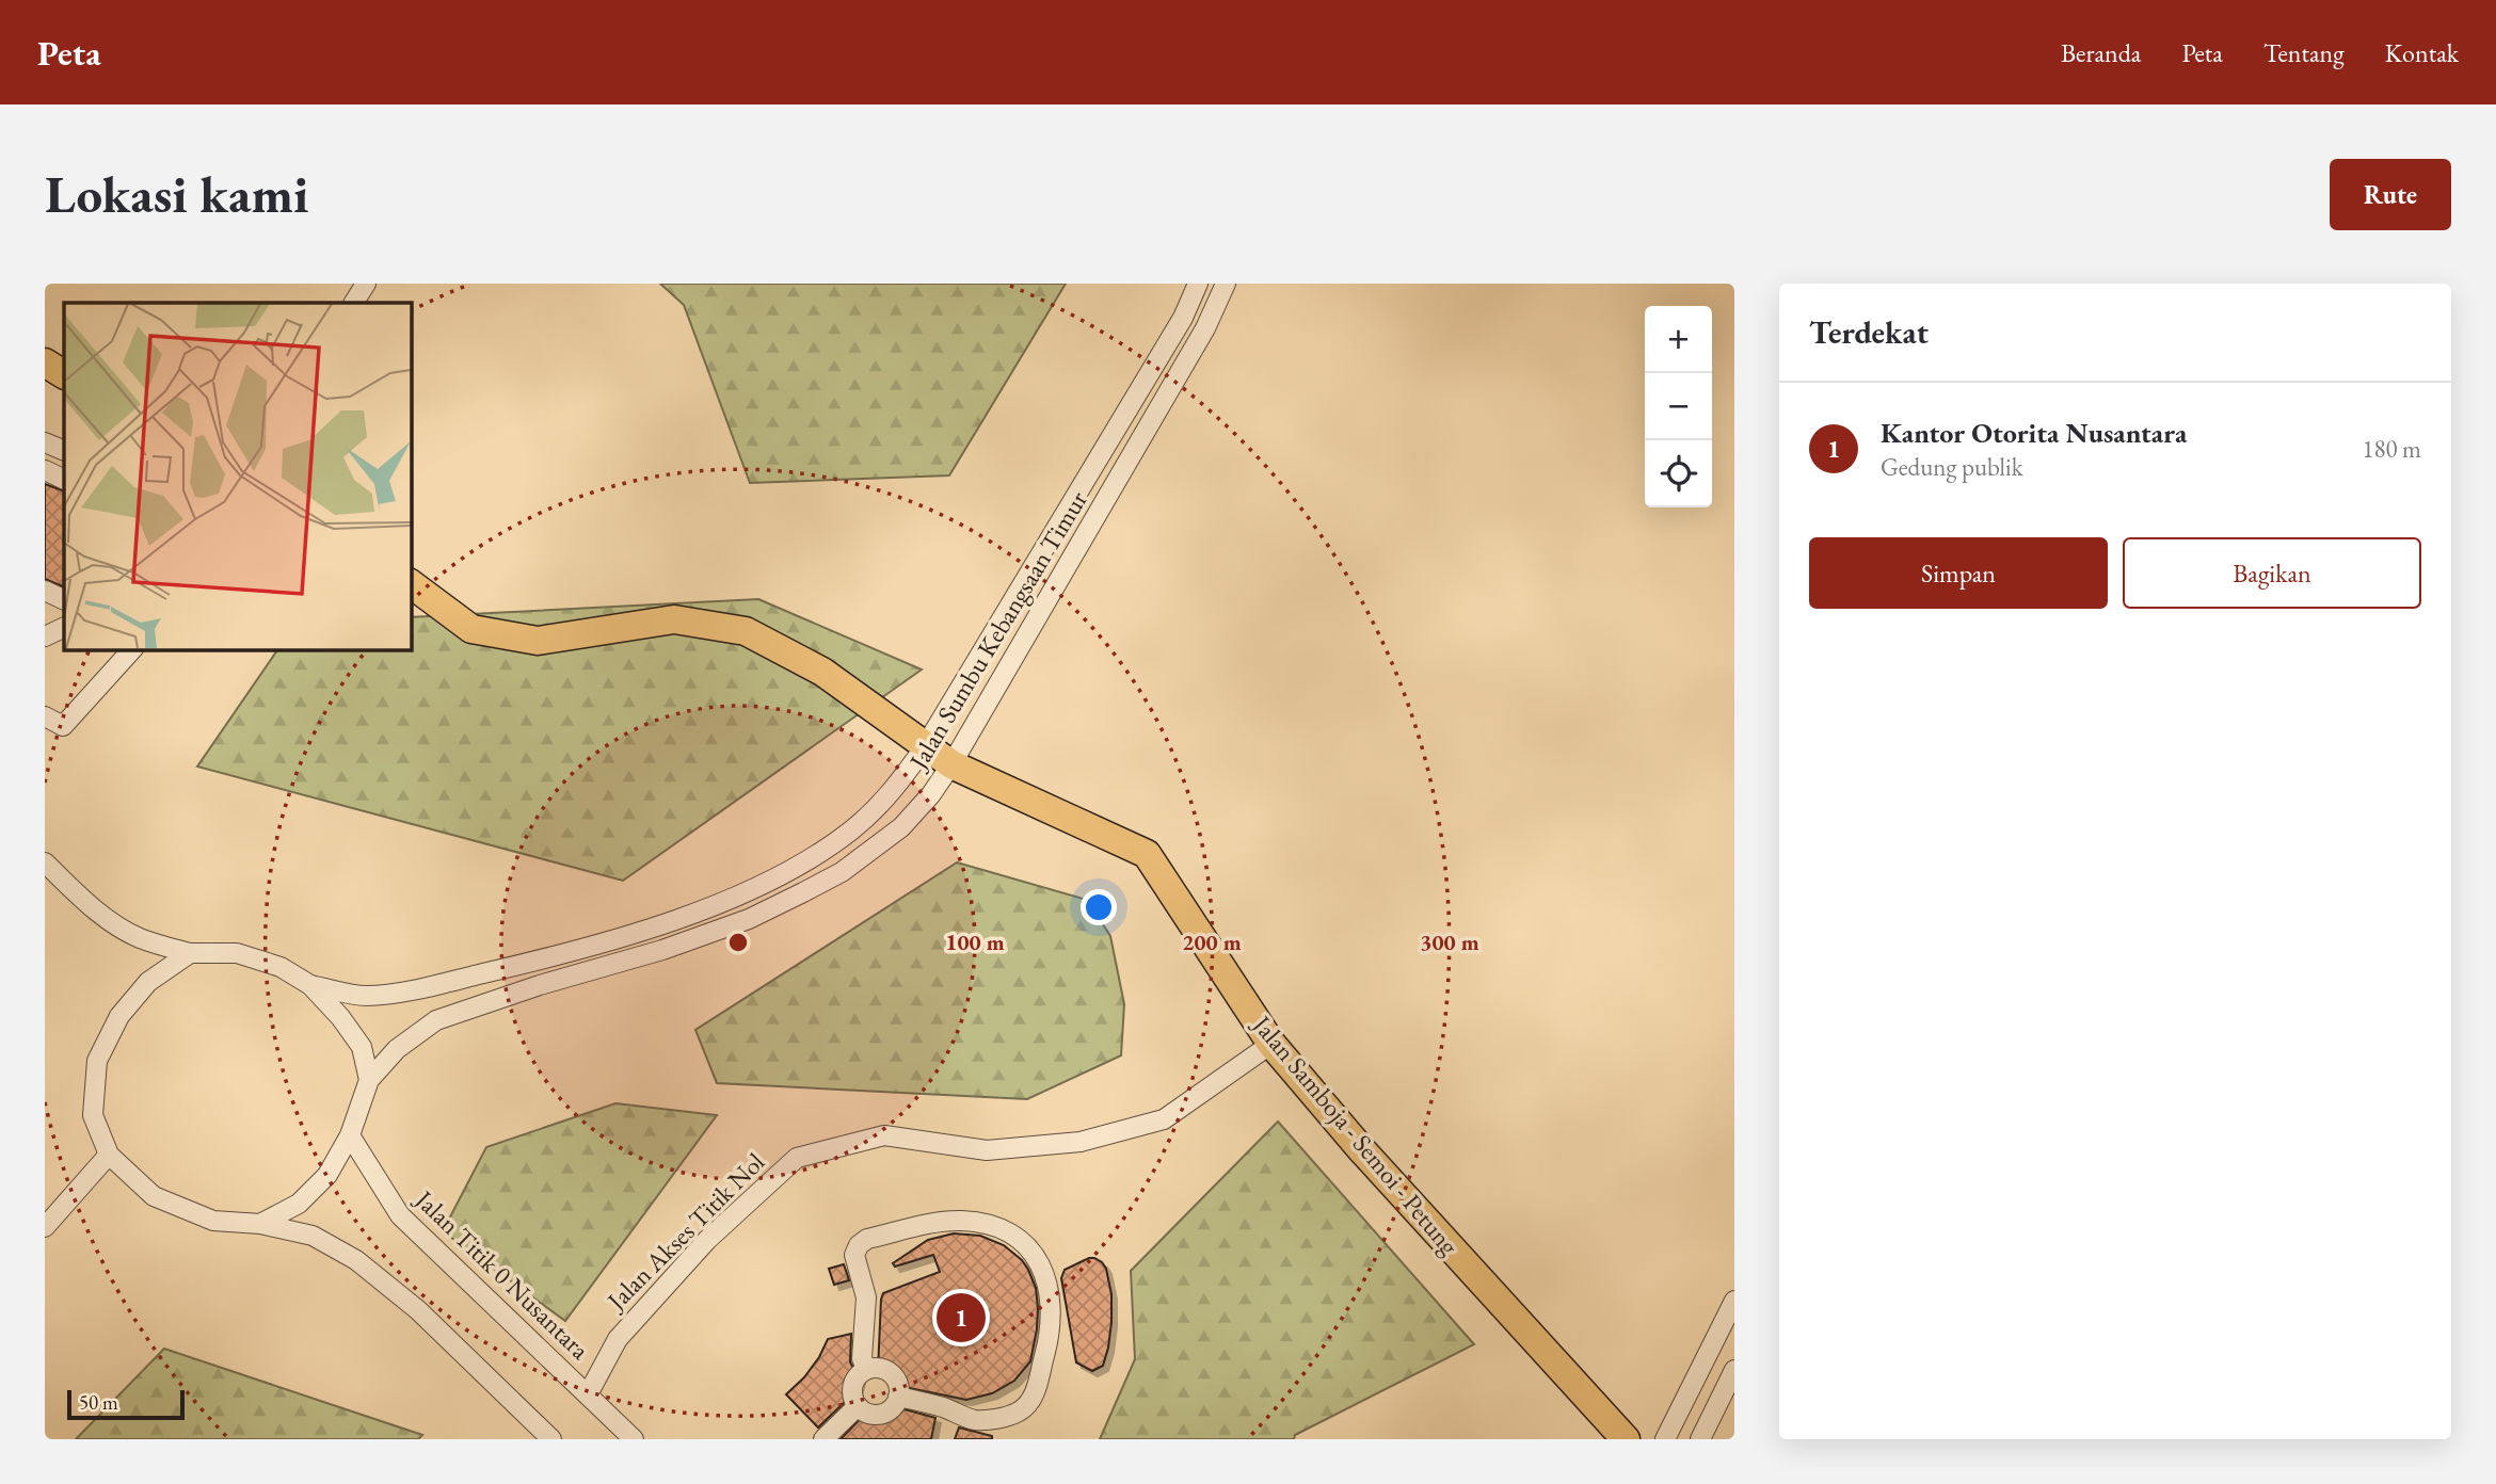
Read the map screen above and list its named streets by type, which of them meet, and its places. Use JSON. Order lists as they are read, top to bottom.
{
  "streets": {
    "highway": ["Jalan Samboja - Semoi - Petung"],
    "street": ["Jalan Sumbu Kebangsaan Timur", "Jalan Akses Titik Nol", "Jalan Titik 0 Nusantara"]
  },
  "crossings": [
    ["Jalan Sumbu Kebangsaan Timur", "Jalan Samboja - Semoi - Petung"],
    ["Jalan Sumbu Kebangsaan Timur", "Jalan Titik 0 Nusantara"],
    ["Jalan Samboja - Semoi - Petung", "Jalan Akses Titik Nol"],
    ["Jalan Akses Titik Nol", "Jalan Titik 0 Nusantara"]
  ],
  "scale_bar": "50 m",
  "page": {
    "header": "Peta",
    "nav": [
      "Beranda",
      "Peta",
      "Tentang",
      "Kontak"
    ],
    "buttons": [
      "Rute",
      ["Simpan", "Bagikan"]
    ],
    "title": "Lokasi kami",
    "heading": "Terdekat",
    "map_buttons": ["+", "−"],
    "list": [
      {
        "mark": "1",
        "name": "Kantor Otorita Nusantara",
        "note": "Gedung publik",
        "value": "180 m"
      }
    ],
    "pins": "1",
    "scale": "50 m"
  },
  "rings": ["100 m", "200 m", "300 m"]
}
